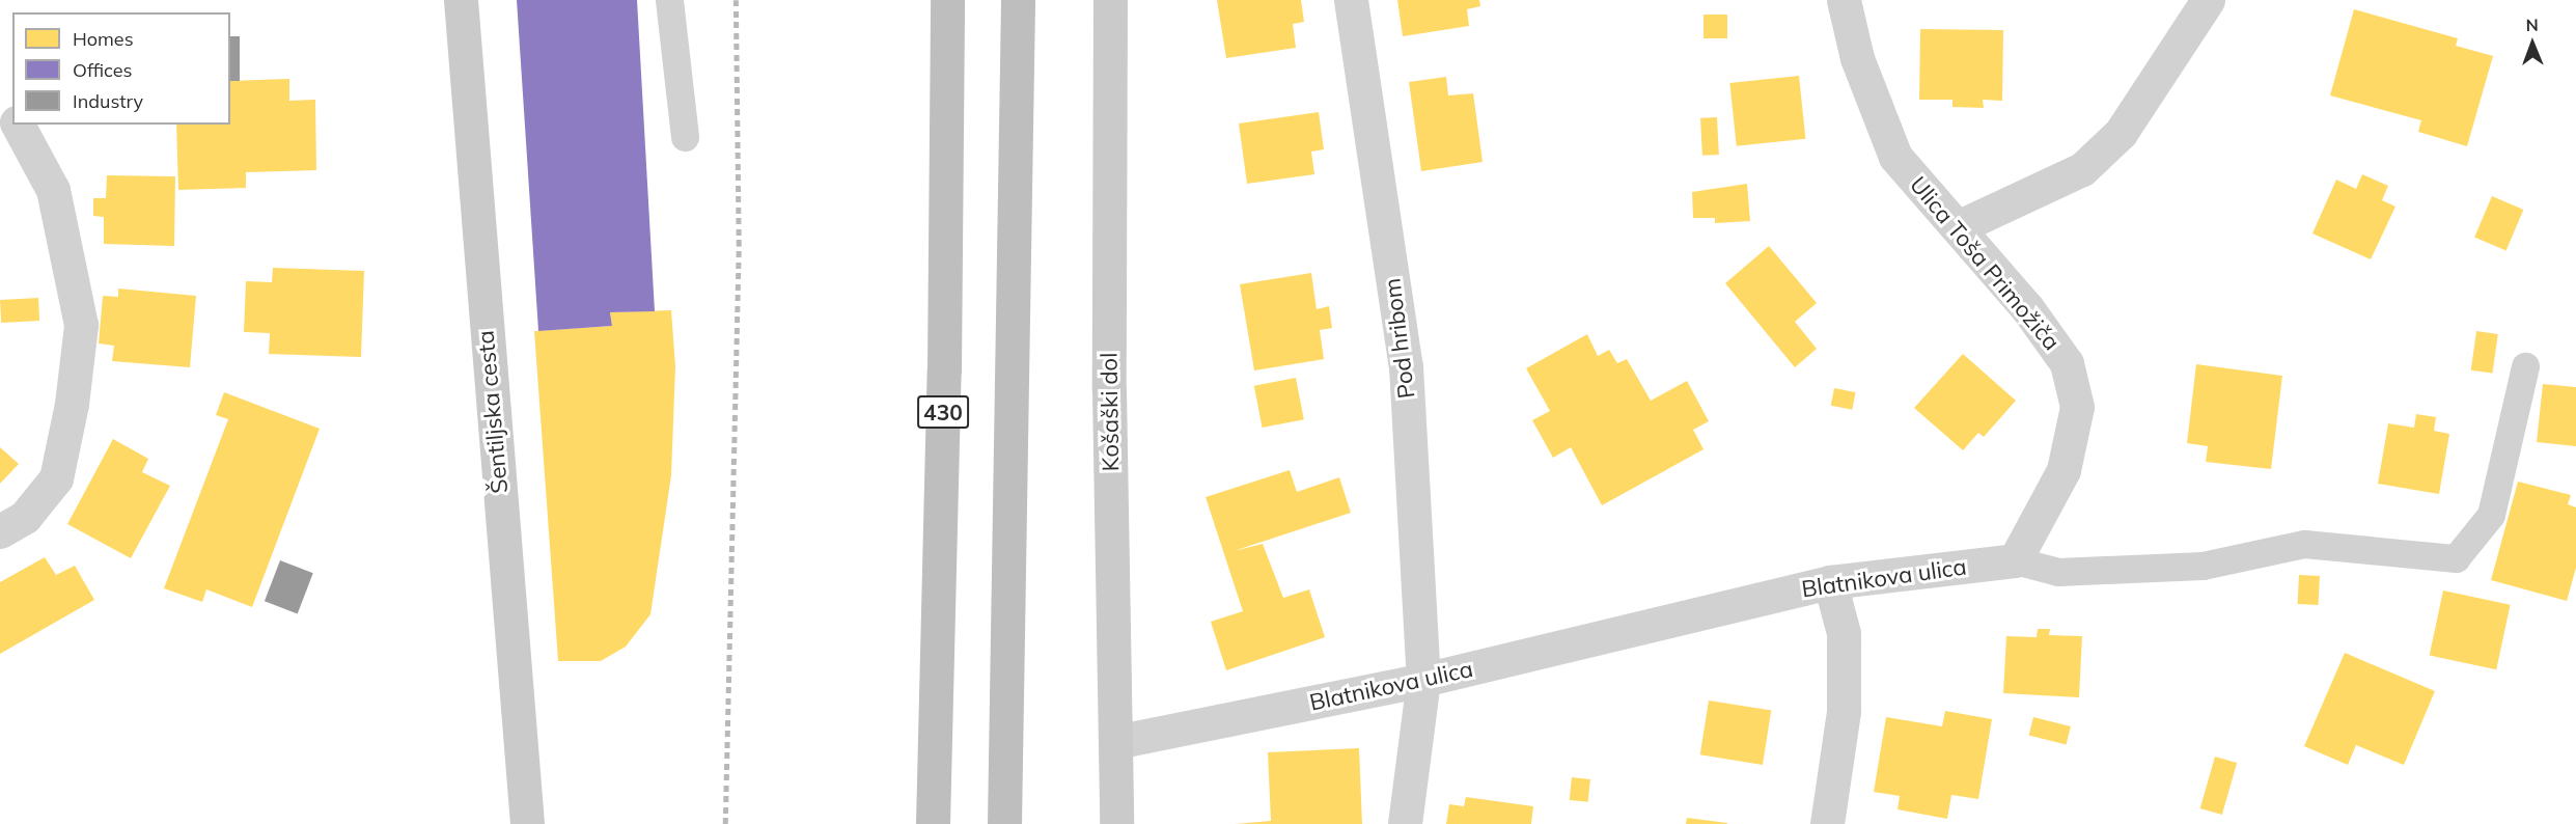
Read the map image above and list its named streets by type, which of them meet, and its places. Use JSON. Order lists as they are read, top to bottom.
{
  "streets": {
    "highway": ["430"],
    "street": [
      "Ulica Toša Primožiča",
      "Pod hribom",
      "Šentiljska cesta",
      "Košaški dol",
      "Blatnikova ulica"
    ]
  },
  "crossings": [
    ["Ulica Toša Primožiča", "Blatnikova ulica"],
    ["Pod hribom", "Blatnikova ulica"],
    ["Košaški dol", "Blatnikova ulica"]
  ],
  "legend": ["Homes", "Offices", "Industry"],
  "north": "top"
}
